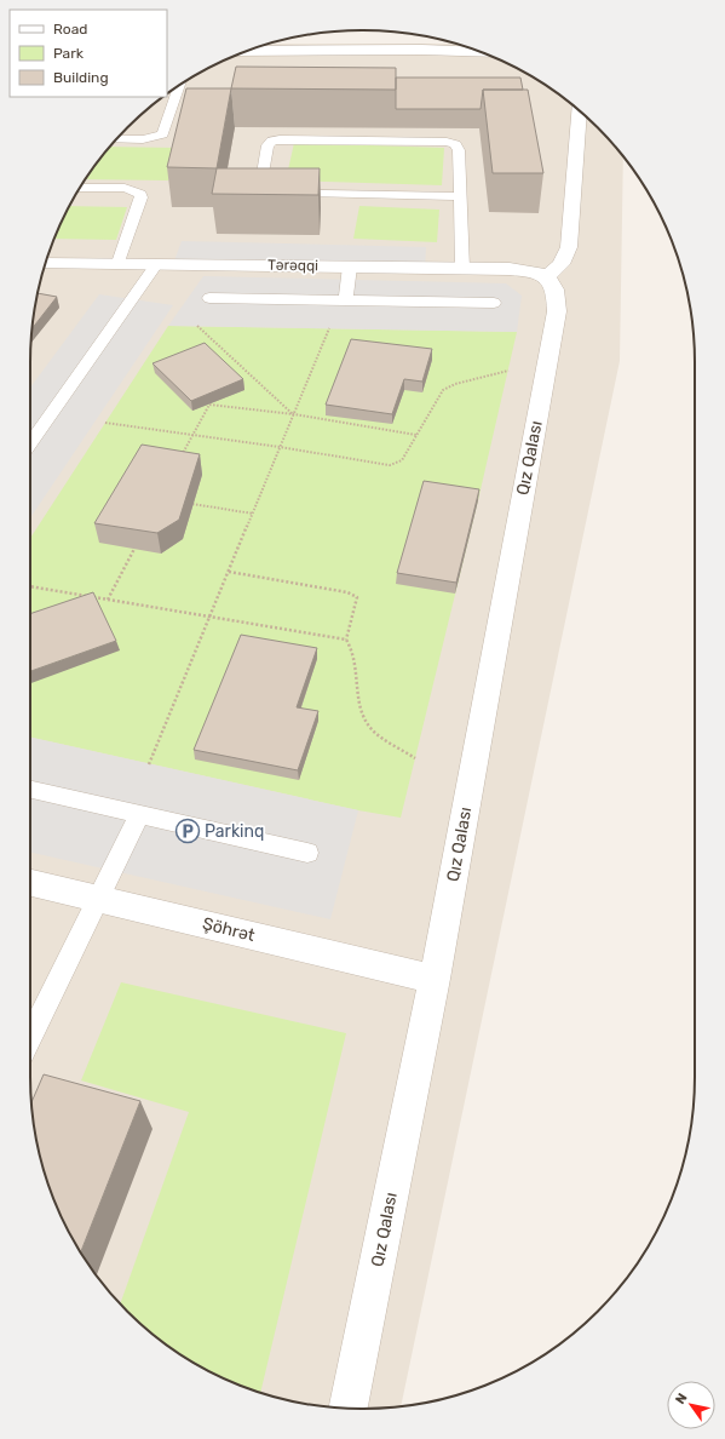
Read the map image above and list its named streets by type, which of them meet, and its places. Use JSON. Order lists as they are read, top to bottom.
{
  "streets": {
    "street": ["Tərəqqi", "Qız Qalası", "Şöhrət"]
  },
  "crossings": [
    ["Tərəqqi", "Qız Qalası"],
    ["Qız Qalası", "Şöhrət"]
  ],
  "places": {
    "parking": ["Parkinq"]
  },
  "legend": ["Road", "Park", "Building"],
  "north": "top left"
}
